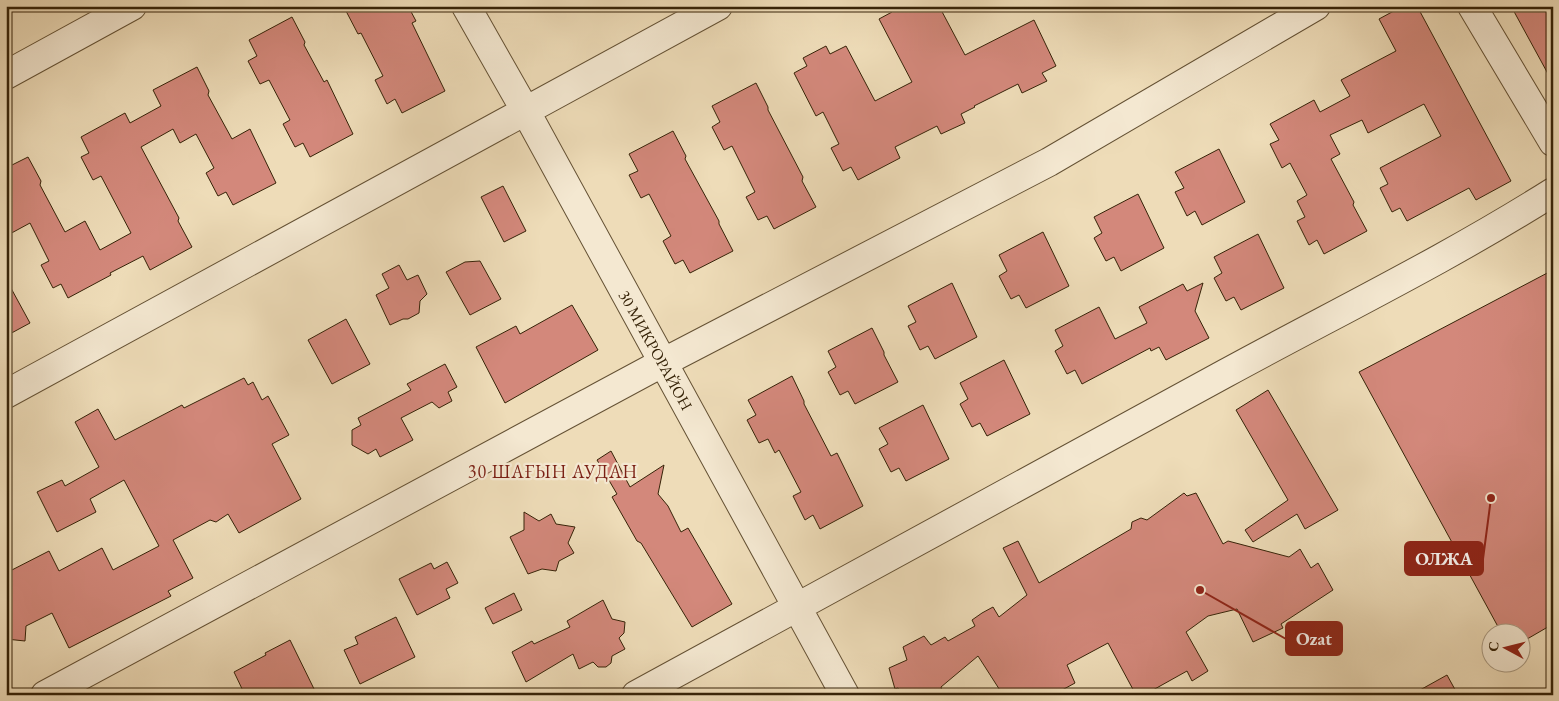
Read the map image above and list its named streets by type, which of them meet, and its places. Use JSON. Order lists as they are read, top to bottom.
{
  "streets": {
    "street": ["30 МИКРОРАЙОН"]
  },
  "districts": ["30 ШАҒЫН АУДАН"],
  "places": ["ОЛЖА", "Ozat"],
  "north": "left"
}
